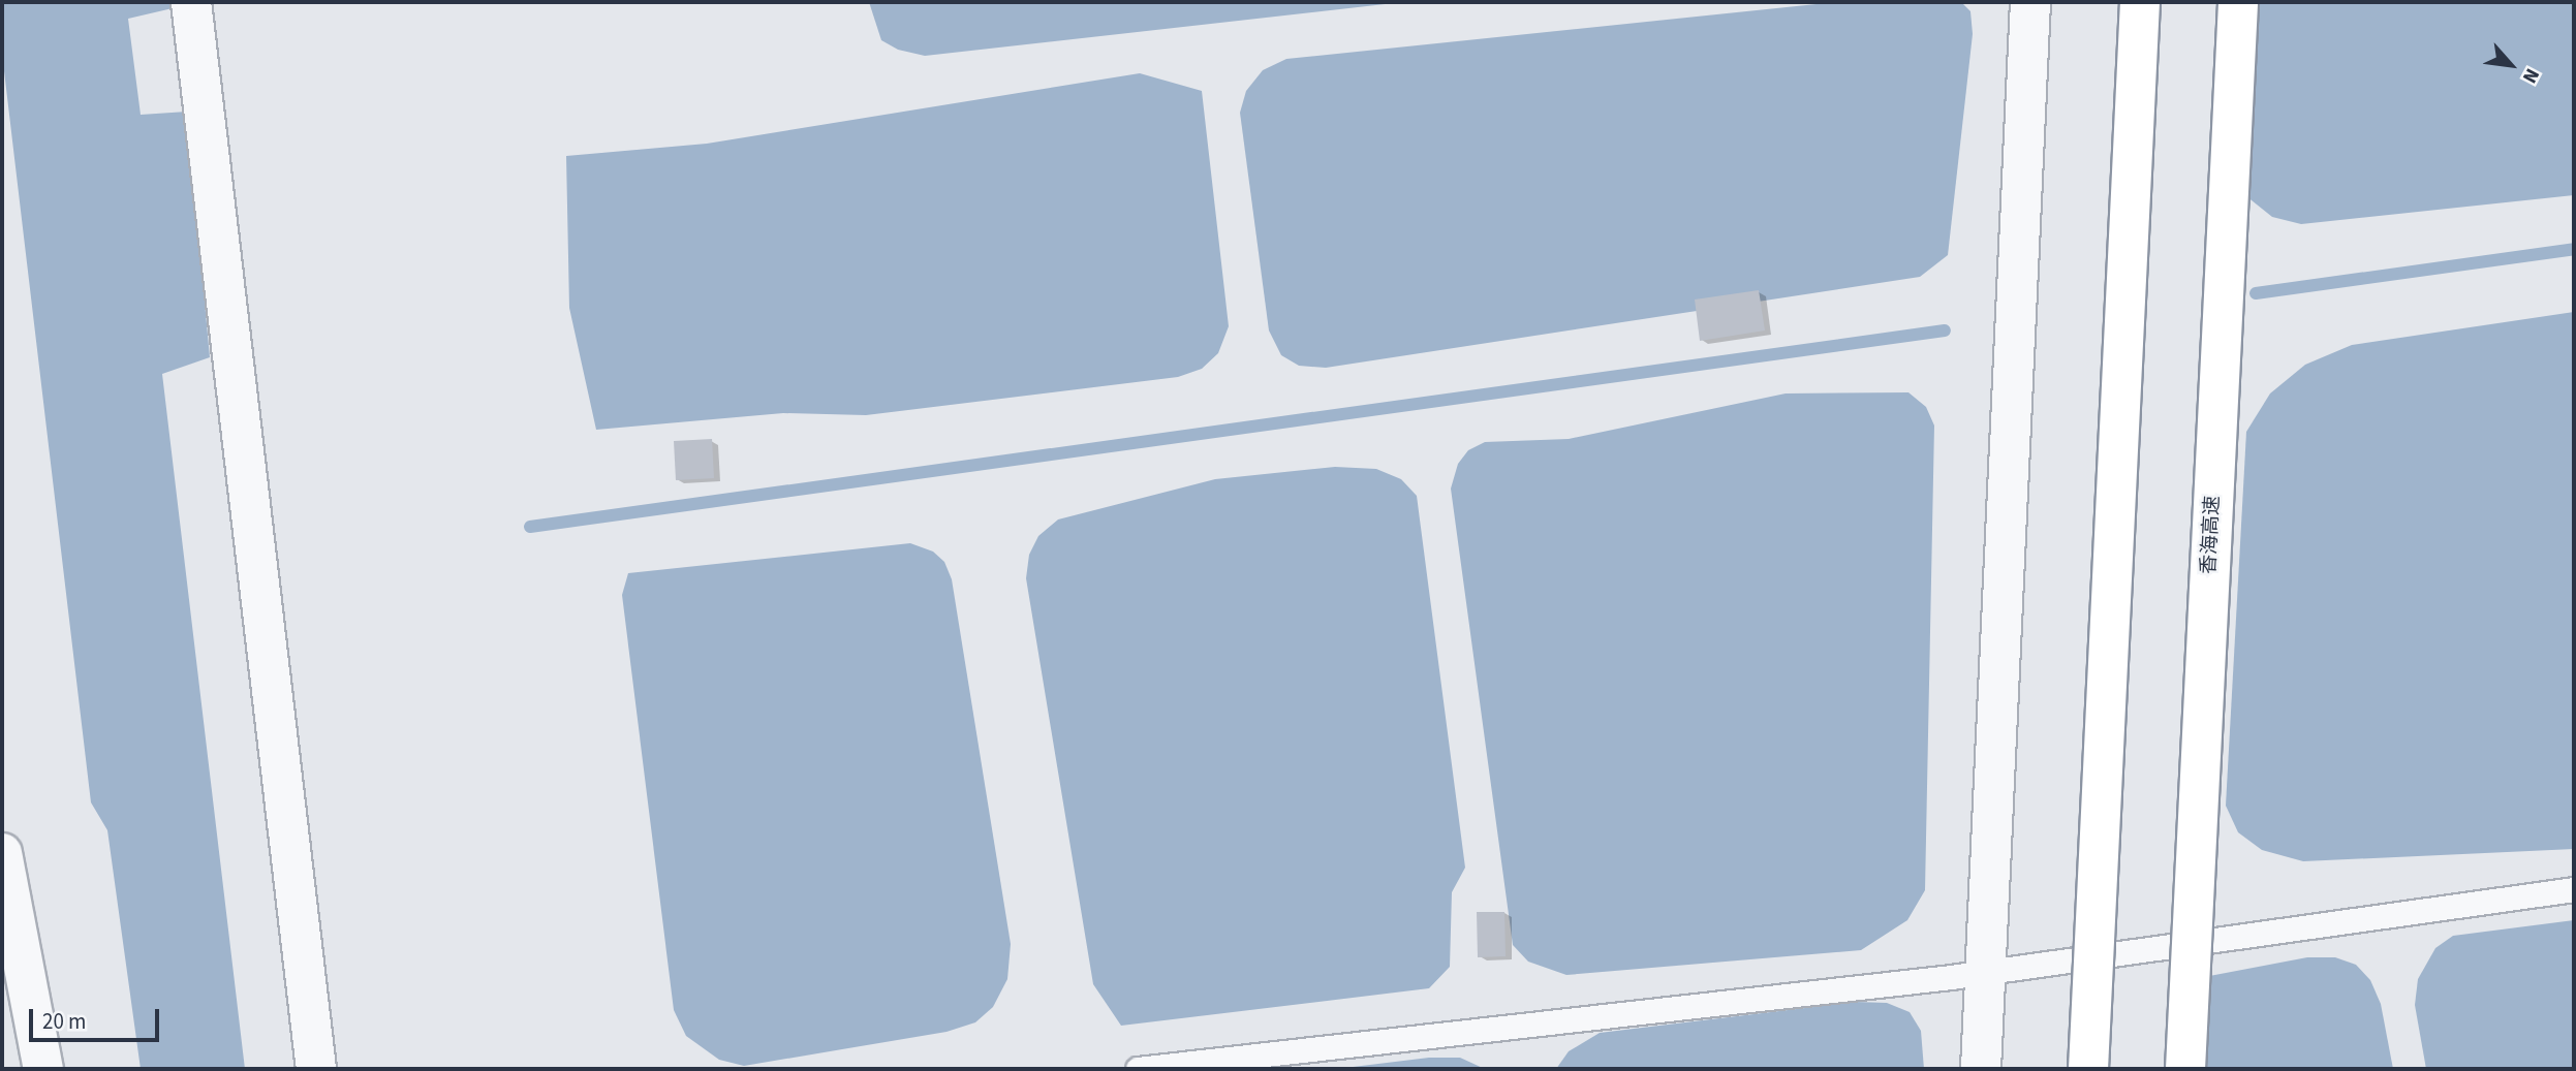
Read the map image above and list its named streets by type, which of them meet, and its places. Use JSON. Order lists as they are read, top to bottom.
{
  "streets": {
    "highway": ["香海高速"]
  },
  "scale_bar": "20 m",
  "north": "bottom right"
}
